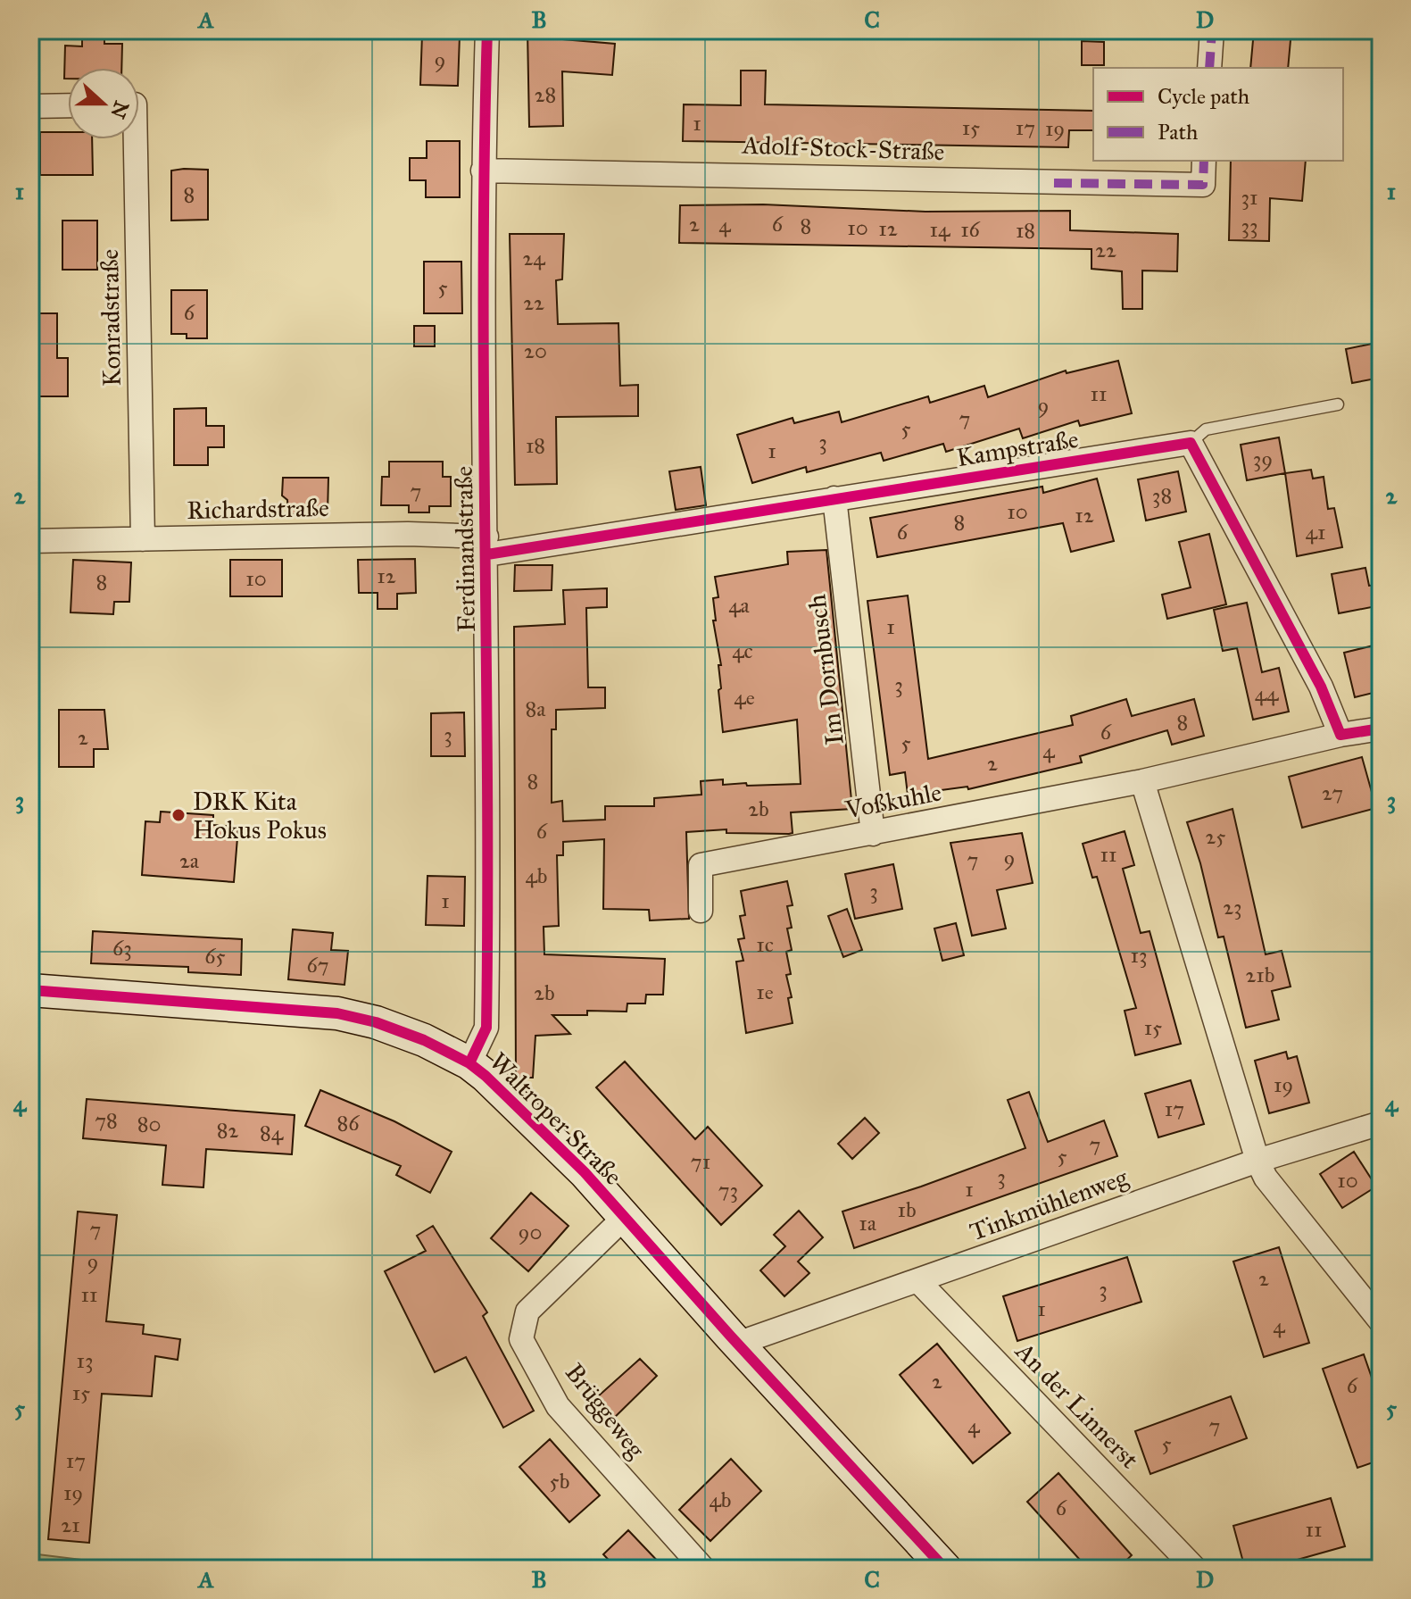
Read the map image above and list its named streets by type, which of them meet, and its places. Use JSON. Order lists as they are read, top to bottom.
{
  "streets": {
    "main road": ["Waltroper Straße"],
    "street": [
      "Adolf-Stock-Straße",
      "Konradstraße",
      "Kampstraße",
      "Richardstraße",
      "Ferdinandstraße",
      "Im Dornbusch",
      "Voßkuhle",
      "Tinkmühlenweg",
      "An der Linnerst",
      "Brüggeweg"
    ]
  },
  "crossings": [
    ["Adolf-Stock-Straße", "Ferdinandstraße"],
    ["Konradstraße", "Richardstraße"],
    ["Kampstraße", "Richardstraße"],
    ["Kampstraße", "Ferdinandstraße"],
    ["Kampstraße", "Im Dornbusch"],
    ["Richardstraße", "Ferdinandstraße"],
    ["Ferdinandstraße", "Waltroper Straße"],
    ["Im Dornbusch", "Voßkuhle"],
    ["Waltroper Straße", "Tinkmühlenweg"],
    ["Waltroper Straße", "Brüggeweg"],
    ["Tinkmühlenweg", "An der Linnerst"]
  ],
  "places": ["DRK Kita Hokus Pokus"],
  "house_numbers": [
    "9",
    "28",
    "1",
    "15",
    "17",
    "19",
    "8",
    "31",
    "2",
    "6",
    "4",
    "8",
    "33",
    "10",
    "12",
    "14",
    "16",
    "18",
    "22",
    "24",
    "5",
    "22",
    "6",
    "20",
    "11",
    "9",
    "7",
    "5",
    "3",
    "18",
    "1",
    "39",
    "7",
    "38",
    "10",
    "12",
    "8",
    "6",
    "41",
    "12",
    "10",
    "8",
    "4a",
    "1",
    "4c",
    "3",
    "44",
    "4e",
    "8a",
    "8",
    "6",
    "3",
    "2",
    "5",
    "4",
    "2",
    "8",
    "27",
    "2b",
    "6",
    "25",
    "11",
    "9",
    "7",
    "2a",
    "4b",
    "3",
    "1",
    "23",
    "1c",
    "63",
    "13",
    "65",
    "67",
    "21b",
    "1e",
    "2b",
    "15",
    "19",
    "17",
    "78",
    "86",
    "80",
    "82",
    "84",
    "7",
    "5",
    "71",
    "3",
    "10",
    "1",
    "73",
    "1b",
    "1a",
    "7",
    "90",
    "9",
    "2",
    "3",
    "11",
    "1",
    "4",
    "13",
    "2",
    "6",
    "15",
    "4",
    "7",
    "5",
    "17",
    "5b",
    "19",
    "4b",
    "6",
    "21",
    "11"
  ],
  "legend": ["Cycle path", "Path"],
  "north": "right",
  "grid": {
    "columns": [
      "A",
      "B",
      "C",
      "D"
    ],
    "rows": [
      "1",
      "2",
      "3",
      "4",
      "5"
    ]
  }
}
